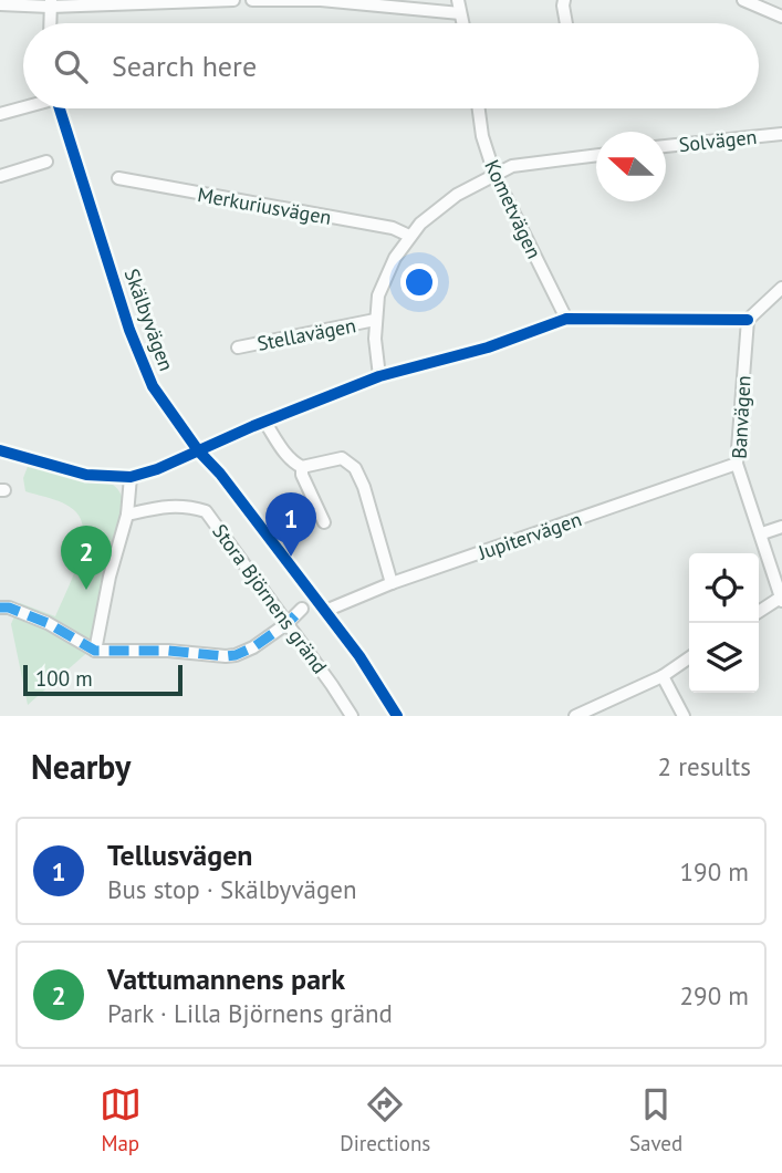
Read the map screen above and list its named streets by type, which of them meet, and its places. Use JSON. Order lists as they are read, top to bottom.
{
  "streets": {
    "street": [
      "Solvägen",
      "Merkuriusvägen",
      "Kometvägen",
      "Skälbyvägen",
      "Stellavägen",
      "Banvägen",
      "Jupitervägen",
      "Stora Björnens gränd"
    ]
  },
  "crossings": [
    ["Skälbyvägen", "Jupitervägen"],
    ["Banvägen", "Jupitervägen"]
  ],
  "scale_bar": "100 m",
  "north": "left",
  "page": {
    "search": "Search here",
    "pins": ["1", "2"],
    "scale": "100 m",
    "heading": ["Nearby", "2 results"],
    "list": [
      {
        "mark": "1",
        "name": "Tellusvägen",
        "note": "Bus stop · Skälbyvägen",
        "value": "190 m"
      },
      {
        "mark": "2",
        "name": "Vattumannens park",
        "note": "Park · Lilla Björnens gränd",
        "value": "290 m"
      }
    ],
    "nav": ["Map", "Directions", "Saved"]
  }
}
